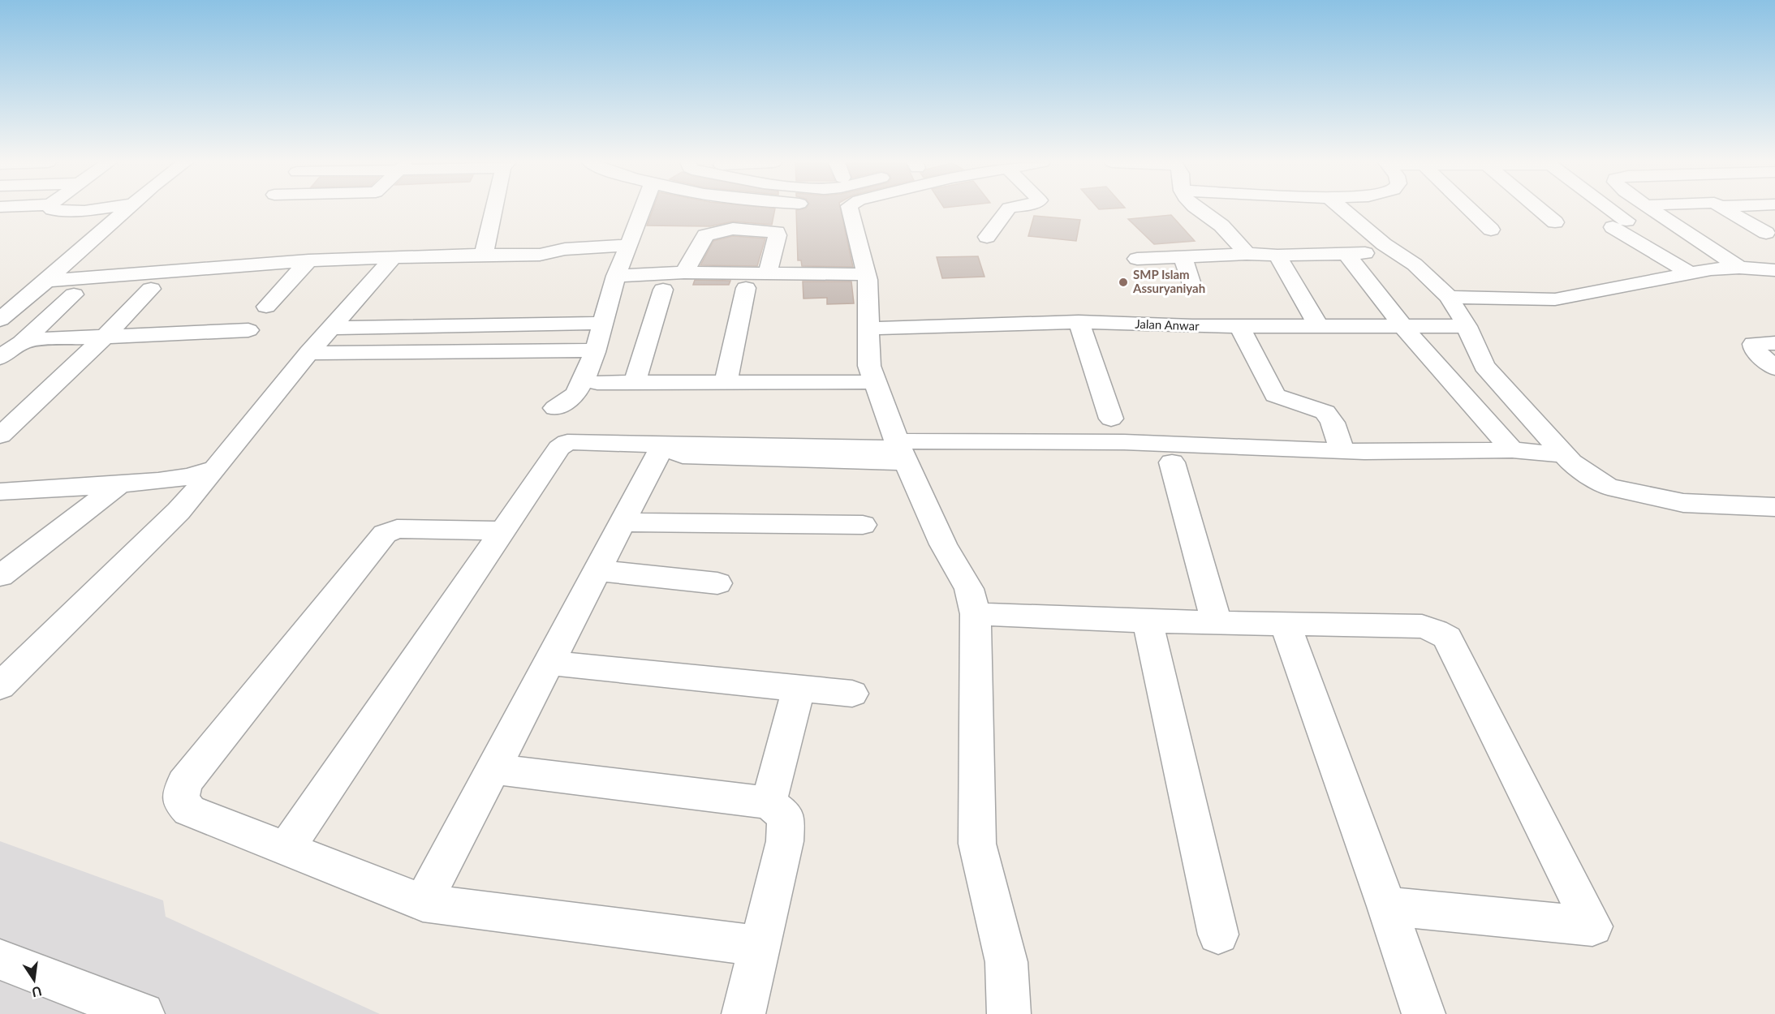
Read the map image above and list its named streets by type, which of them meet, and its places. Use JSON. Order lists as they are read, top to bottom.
{
  "streets": {
    "street": ["Jalan Anwar"]
  },
  "places": ["SMP Islam Assuryaniyah"],
  "north": "bottom"
}
